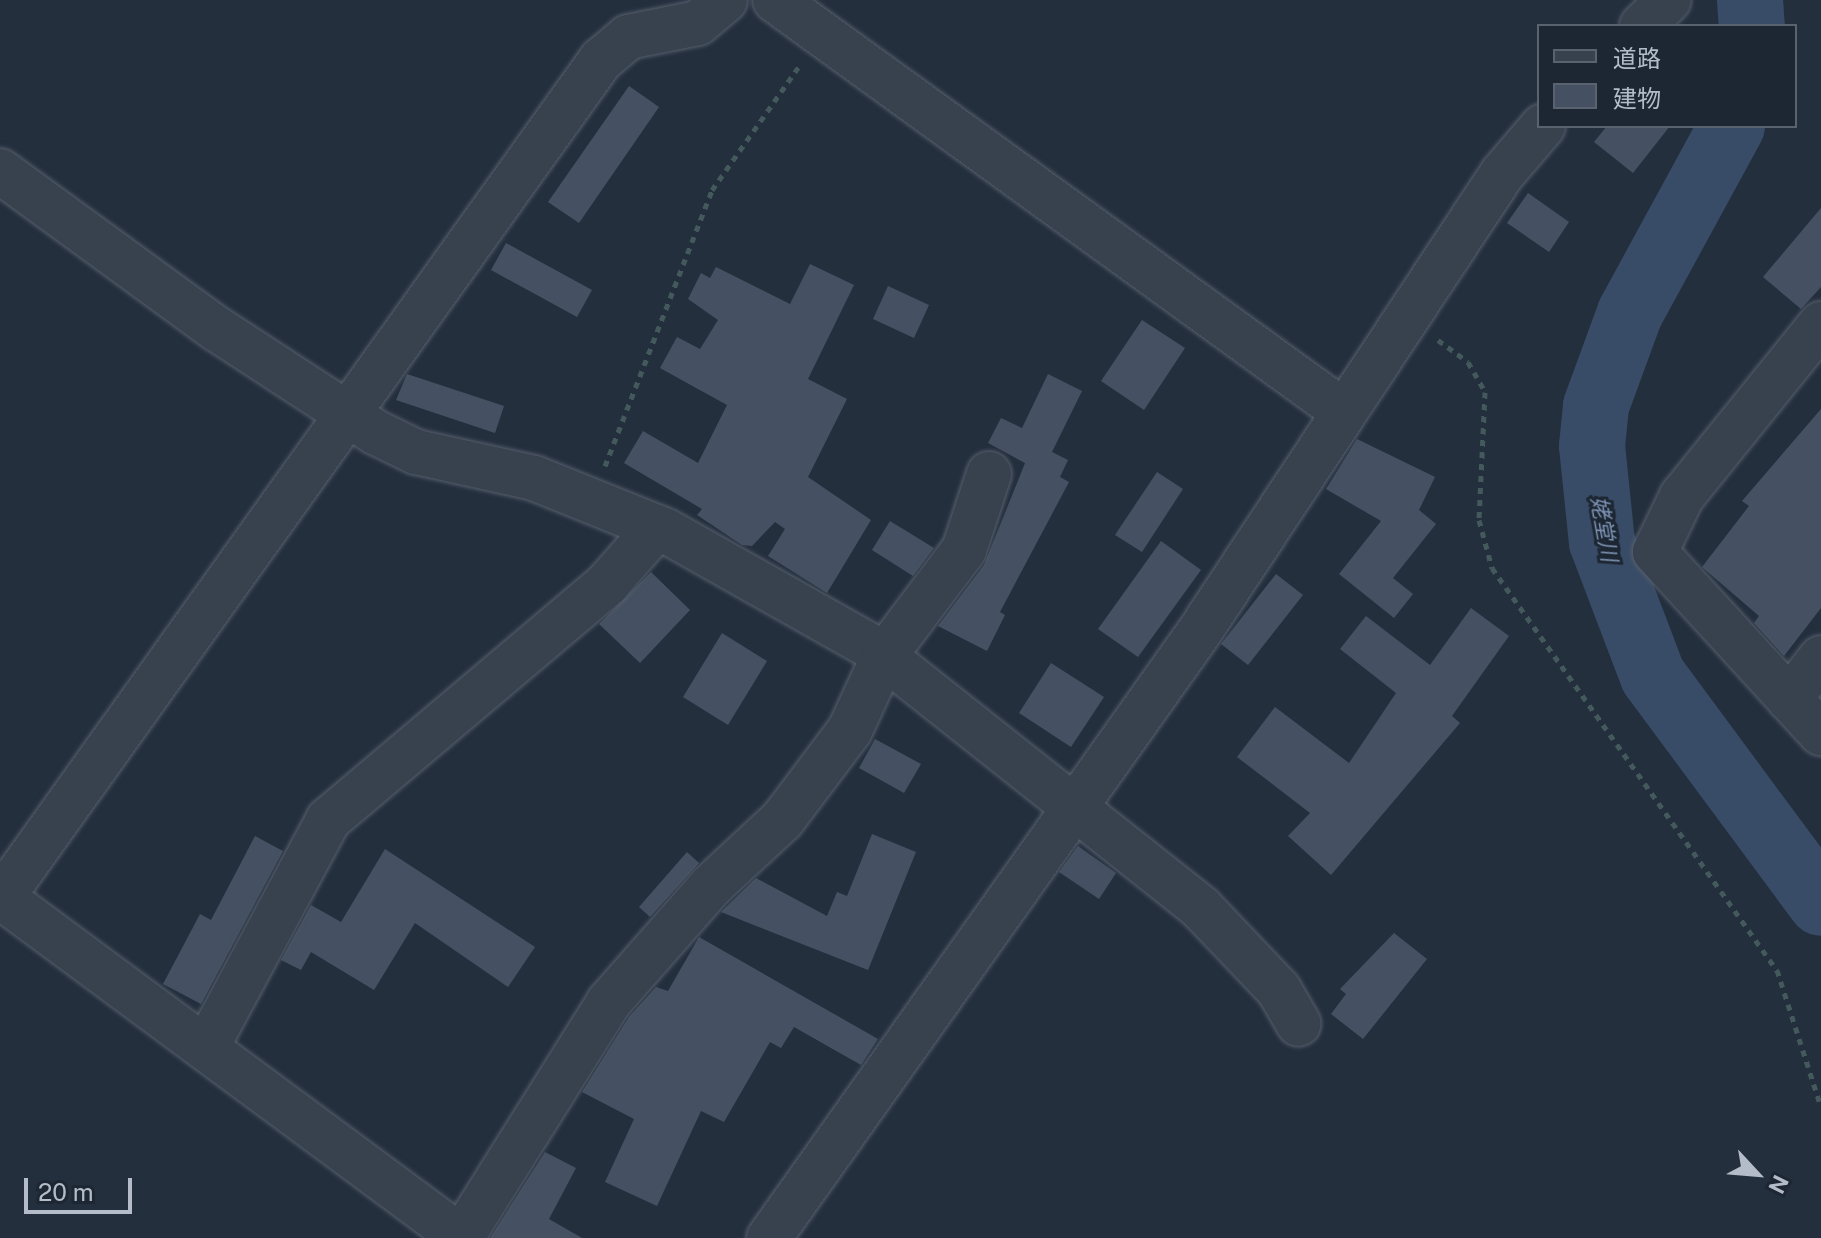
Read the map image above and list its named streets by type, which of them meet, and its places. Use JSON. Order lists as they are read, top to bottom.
{
  "water": ["姥堂川"],
  "legend": ["道路", "建物"],
  "scale_bar": "20 m",
  "north": "bottom right"
}
